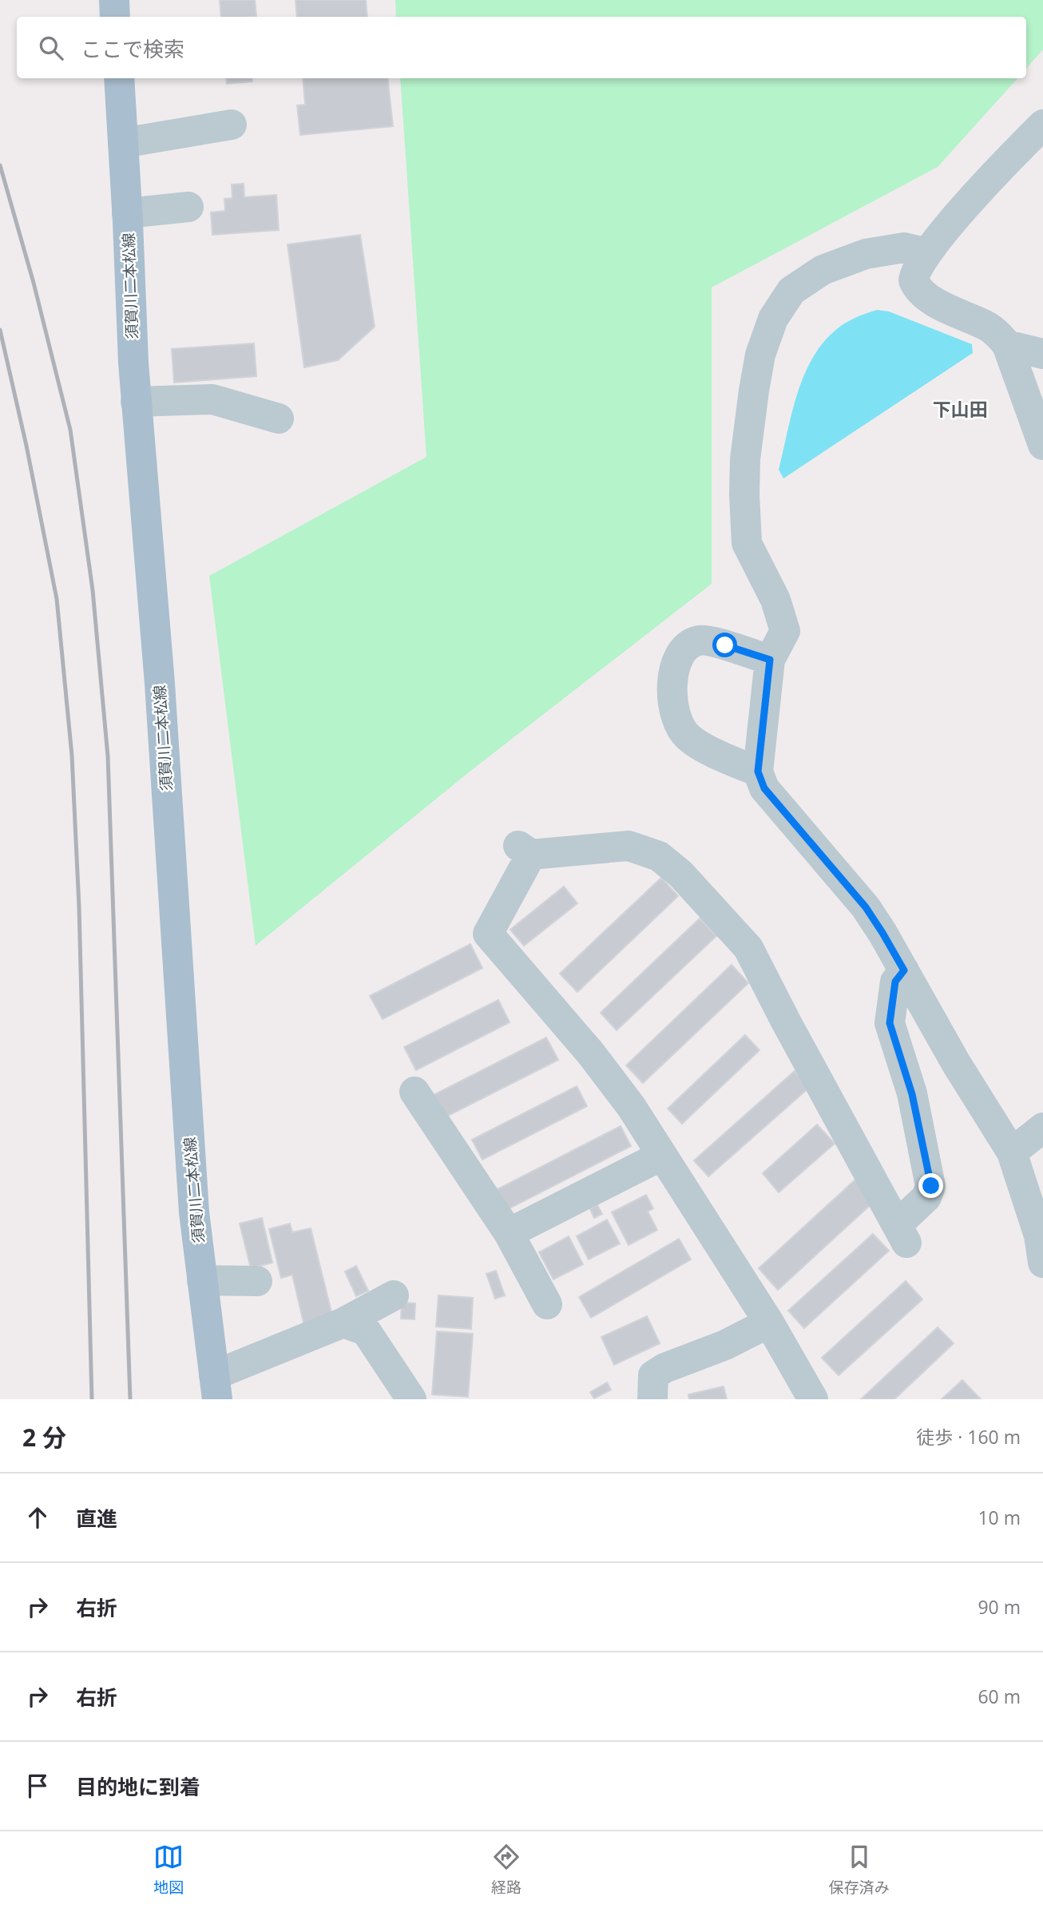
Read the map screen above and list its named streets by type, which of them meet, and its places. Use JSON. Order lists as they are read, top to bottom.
{
  "streets": {
    "main road": ["須賀川二本松線"]
  },
  "districts": ["下山田"],
  "page": {
    "search": "ここで検索",
    "heading": ["2 分", "徒歩 · 160 m"],
    "list": [
      ["直進", "10 m"],
      ["右折", "90 m"],
      ["右折", "60 m"],
      "目的地に到着"
    ],
    "nav": ["地図", "経路", "保存済み"]
  }
}
